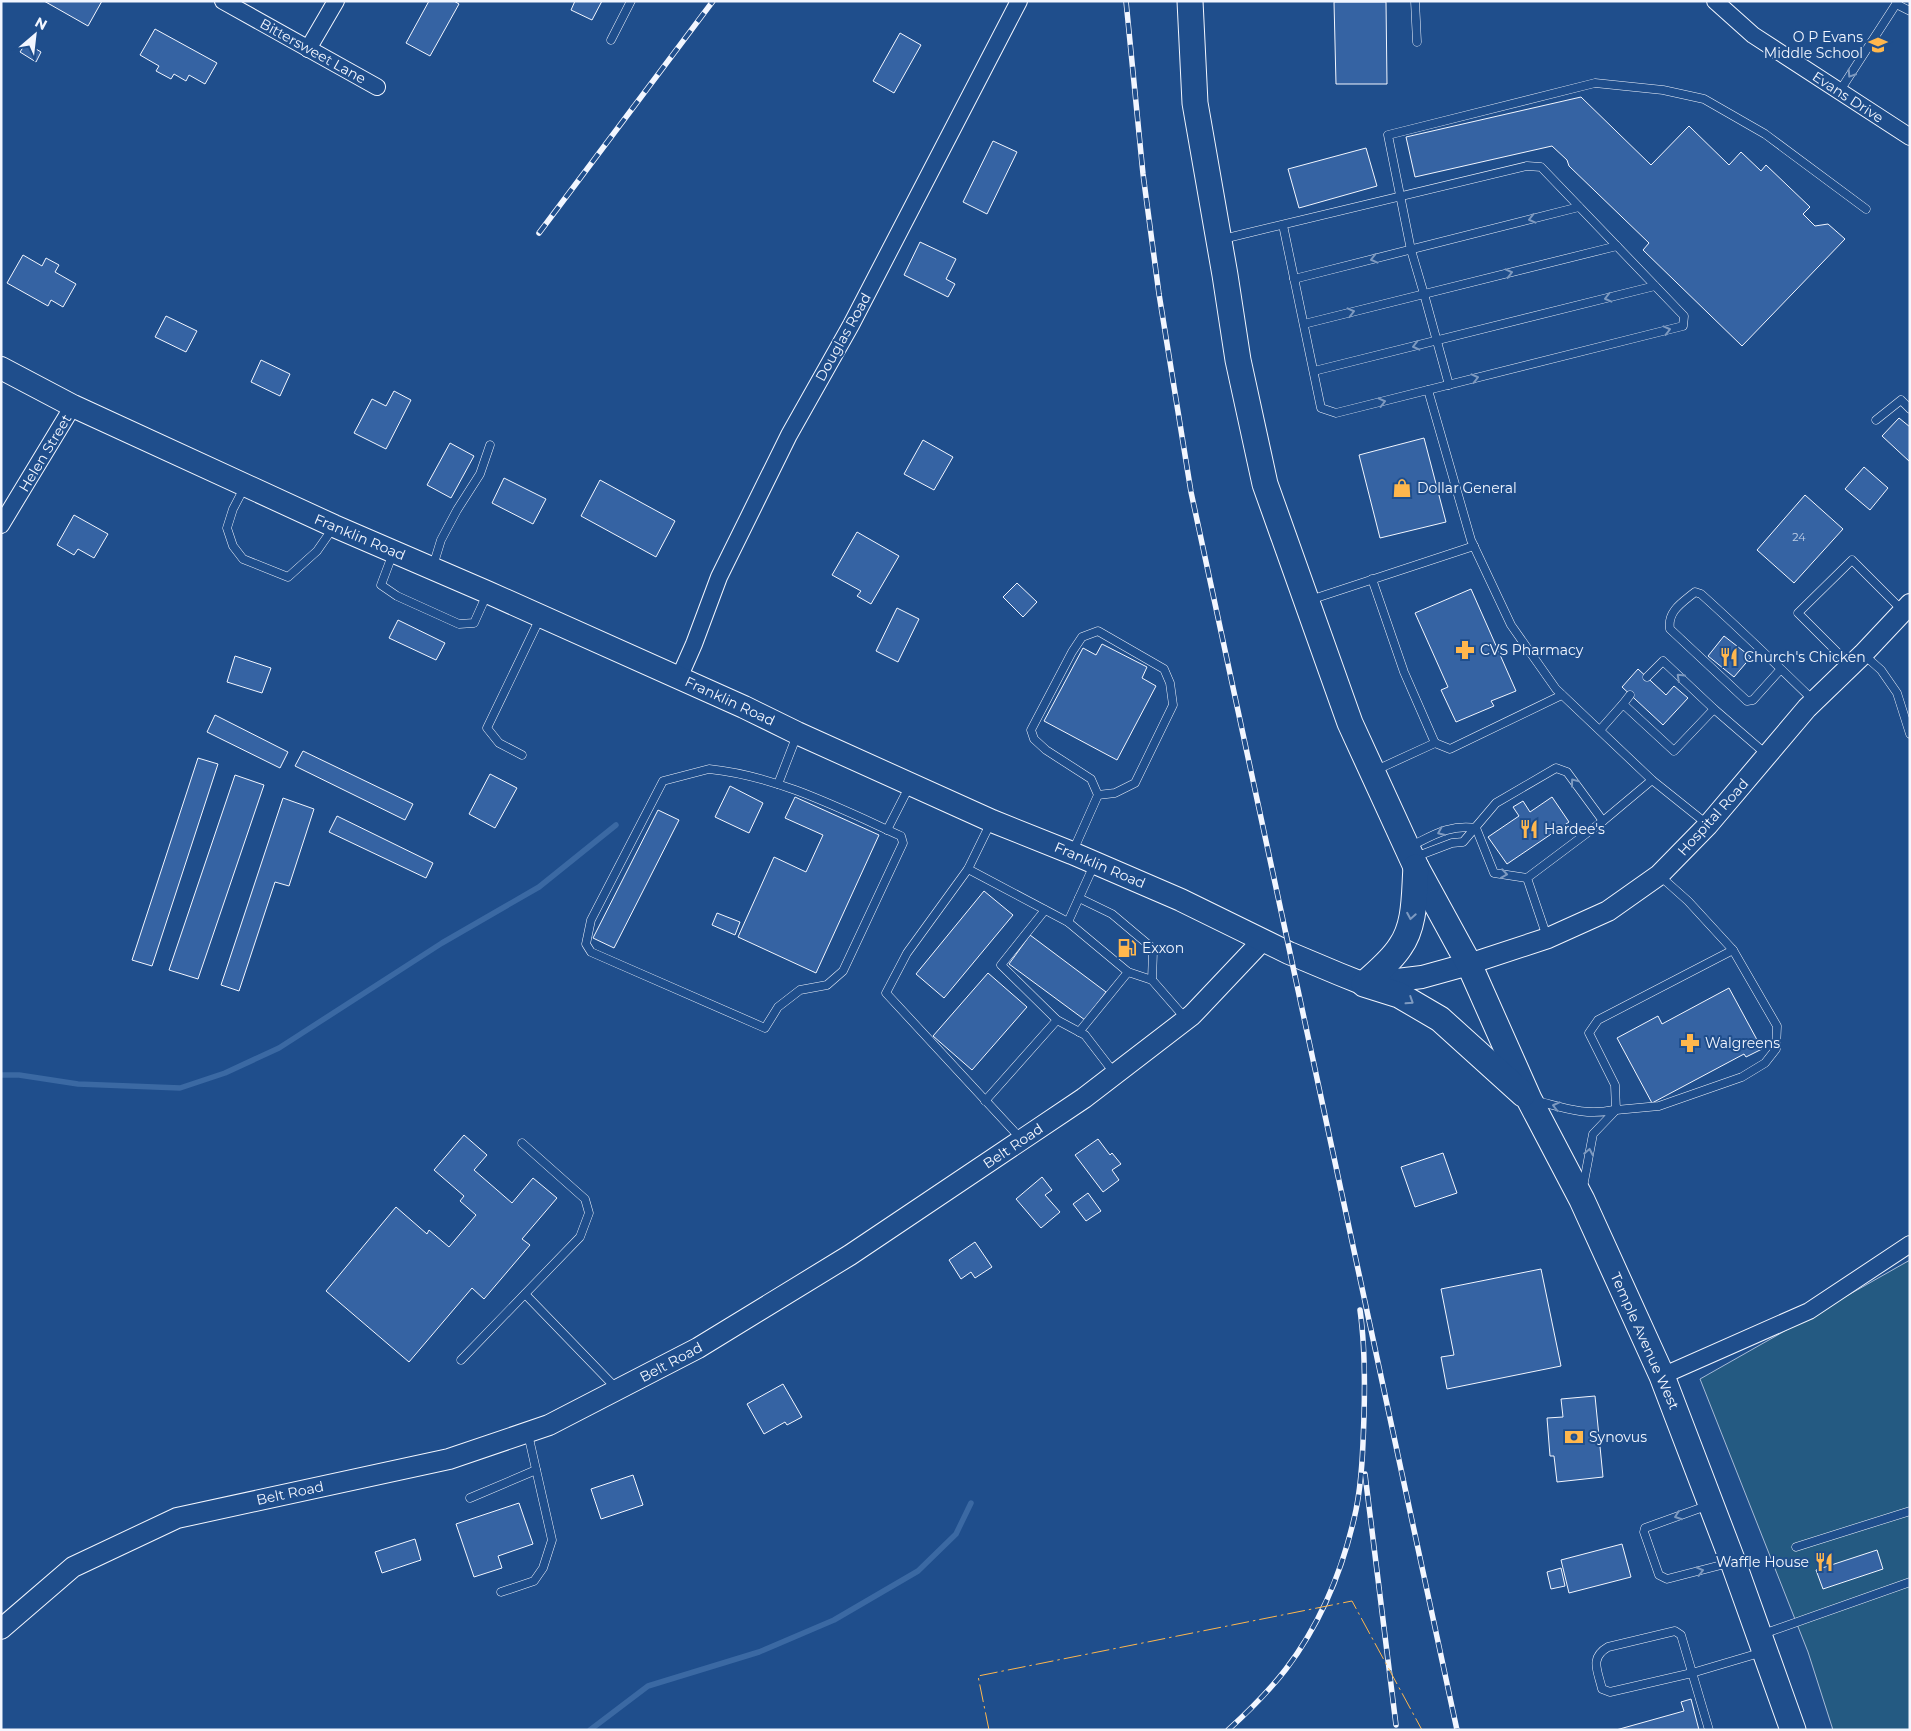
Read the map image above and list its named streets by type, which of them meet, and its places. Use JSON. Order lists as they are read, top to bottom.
{
  "streets": {
    "main road": ["Franklin Road", "Temple Avenue West"],
    "street": [
      "Bittersweet Lane",
      "Evans Drive",
      "Douglas Road",
      "Helen Street",
      "Hospital Road",
      "Belt Road"
    ]
  },
  "crossings": [
    ["Douglas Road", "Franklin Road"],
    ["Helen Street", "Franklin Road"],
    ["Franklin Road", "Belt Road"],
    ["Hospital Road", "Temple Avenue West"]
  ],
  "places": {
    "school or university": ["O P Evans Middle School"],
    "shop": ["Dollar General"],
    "pharmacy": ["CVS Pharmacy", "Walgreens"],
    "restaurant": ["Church's Chicken", "Hardee's", "Waffle House"],
    "fuel station": ["Exxon"],
    "bank": ["Synovus"]
  },
  "house_numbers": ["24"],
  "north": "top right"
}
